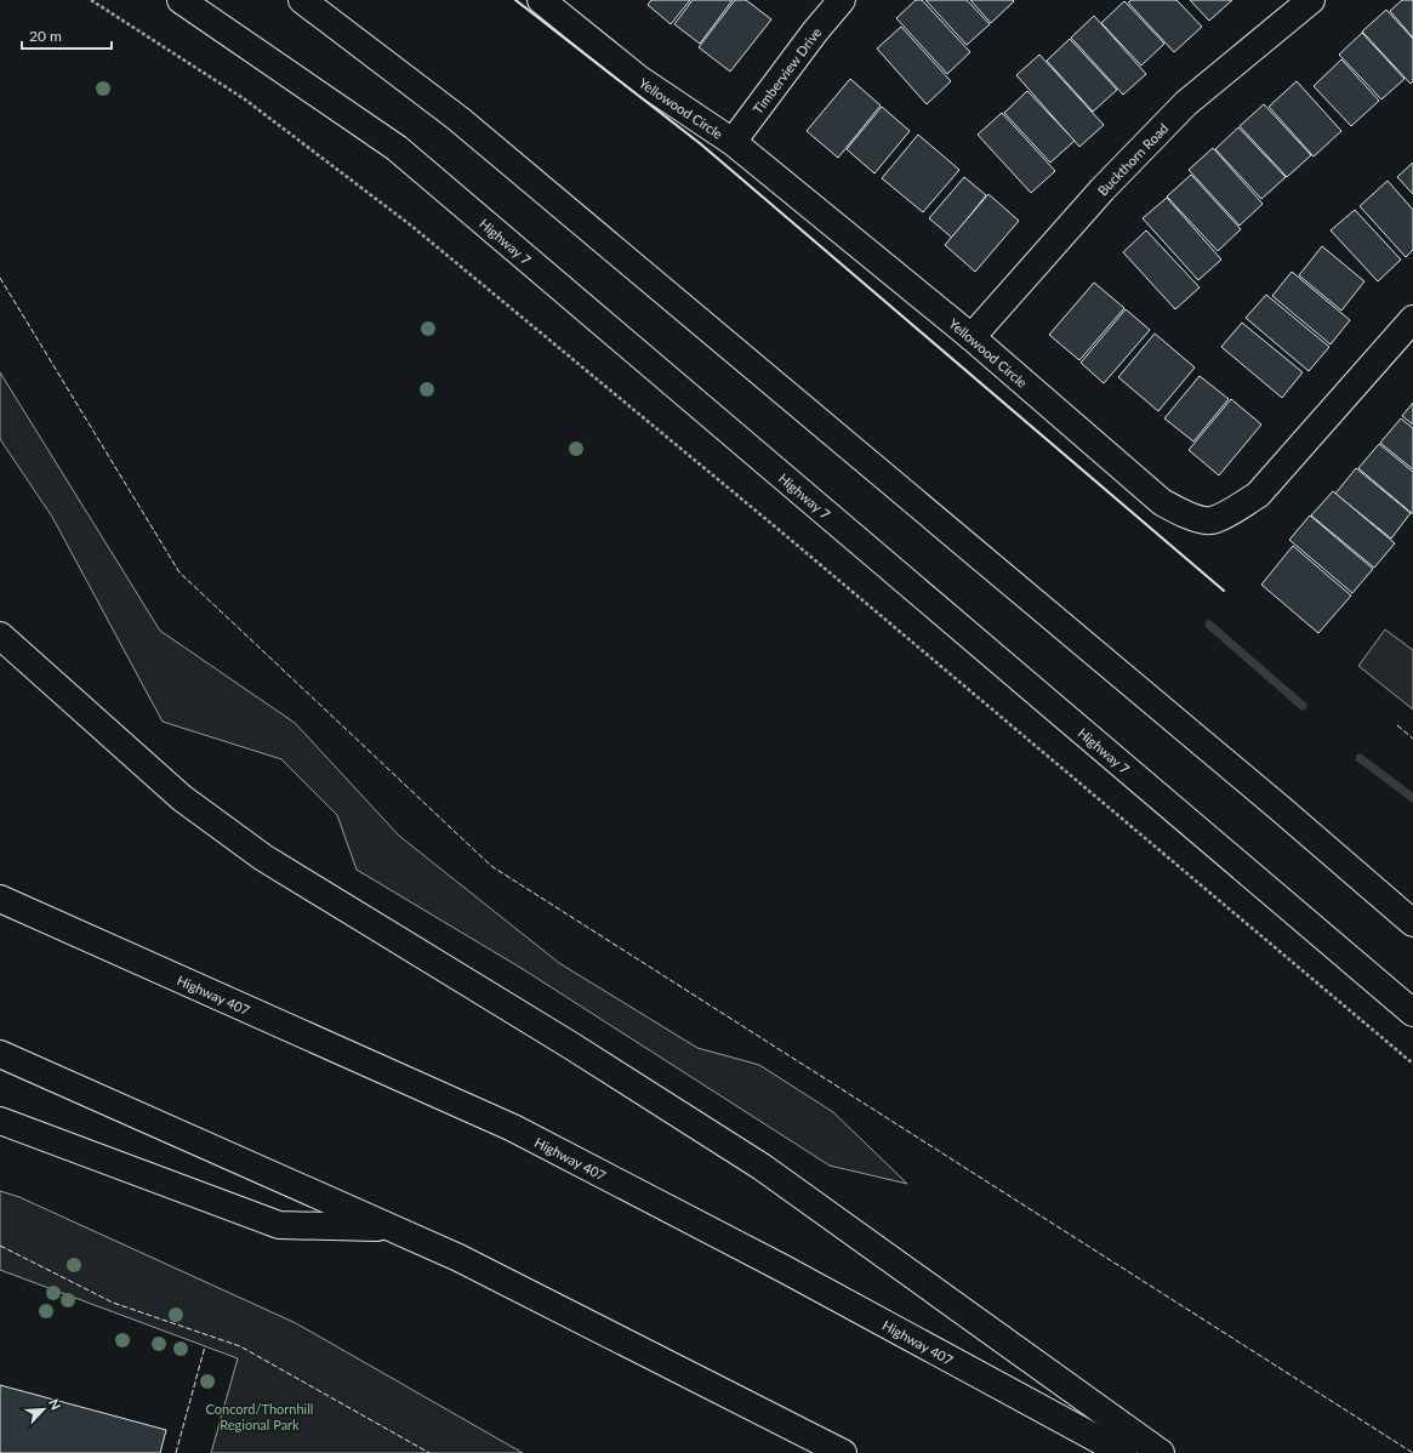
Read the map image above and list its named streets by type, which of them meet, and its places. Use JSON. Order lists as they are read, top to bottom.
{
  "streets": {
    "main road": [
      "Timberview Drive",
      "Yellowood Circle",
      "Buckthorn Road",
      "Highway 7",
      "Highway 407"
    ]
  },
  "crossings": [
    ["Timberview Drive", "Yellowood Circle"],
    ["Yellowood Circle", "Buckthorn Road"]
  ],
  "parks": ["Concord/Thornhill Regional Park"],
  "scale_bar": "20 m",
  "north": "top right"
}
